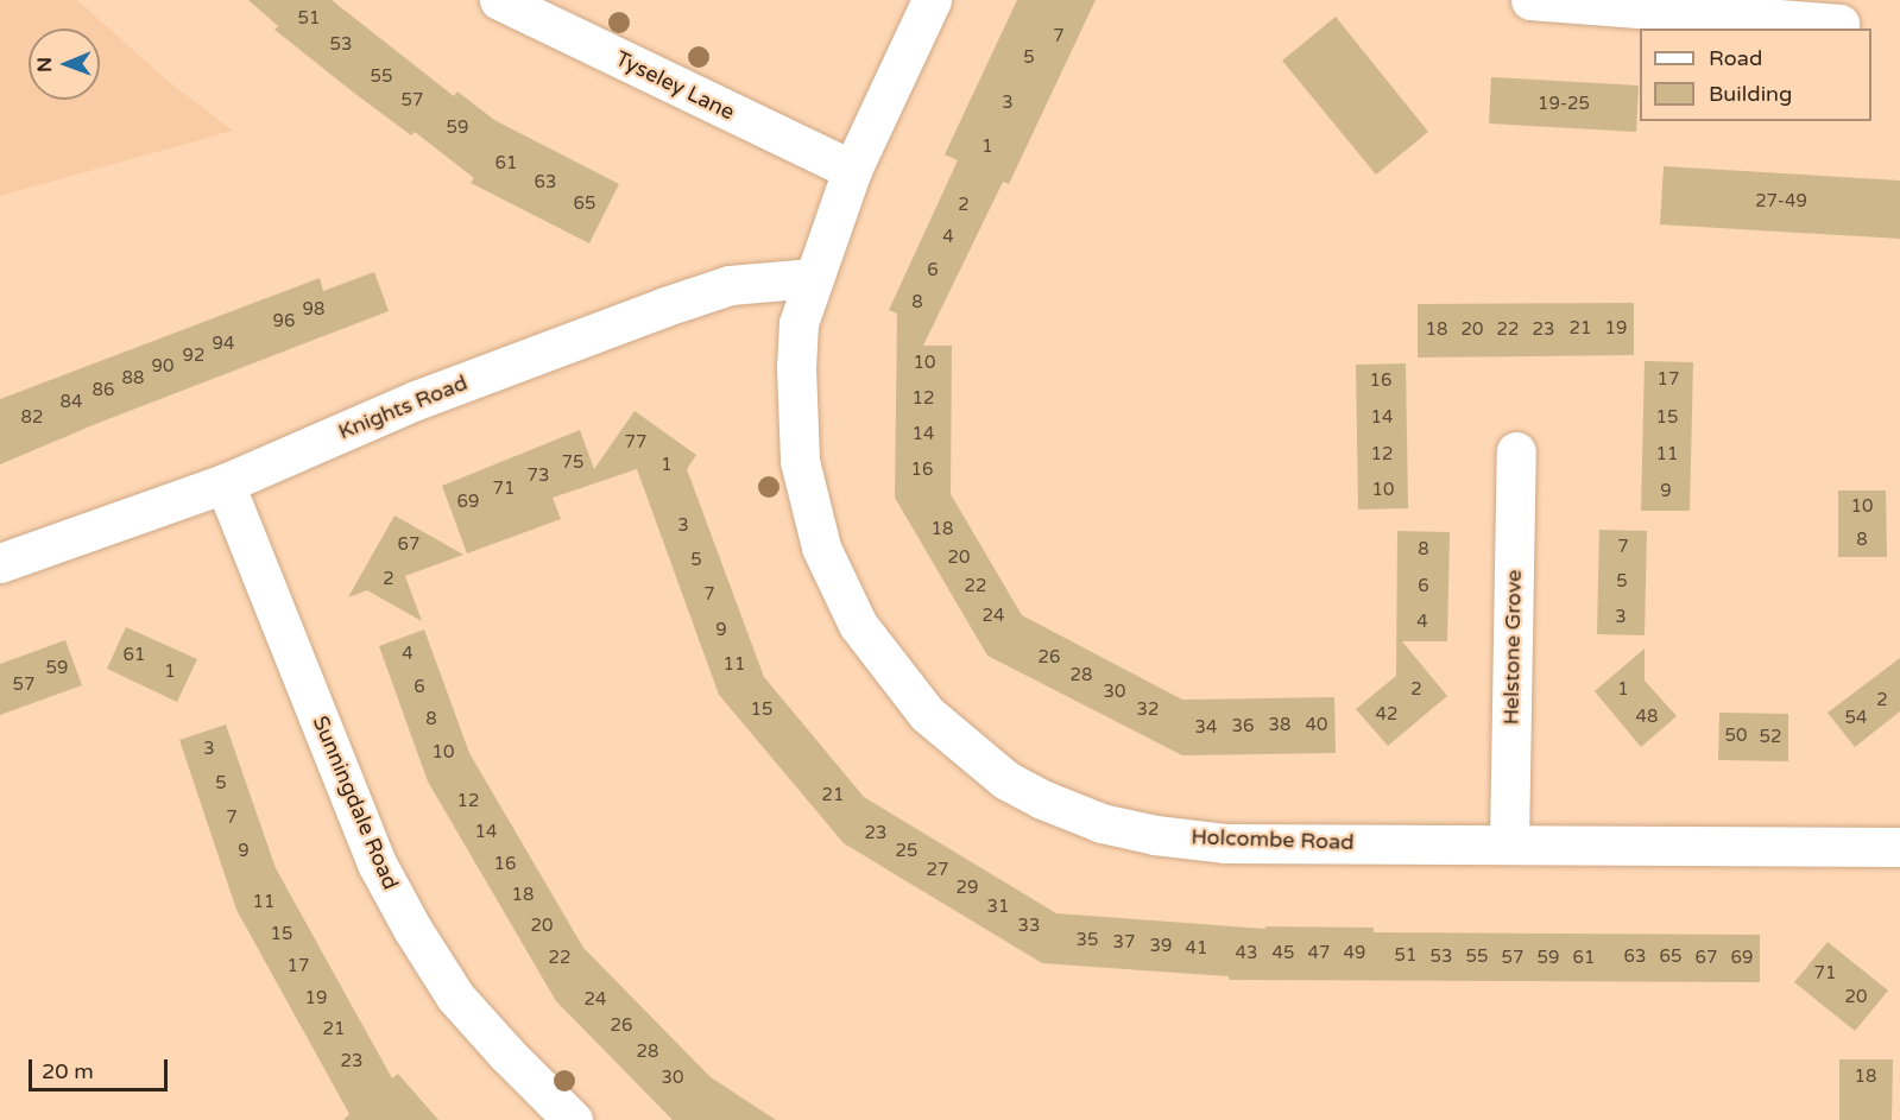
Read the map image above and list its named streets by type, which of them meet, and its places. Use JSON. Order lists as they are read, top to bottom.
{
  "streets": {
    "street": [
      "Tyseley Lane",
      "Knights Road",
      "Helstone Grove",
      "Sunningdale Road",
      "Holcombe Road"
    ]
  },
  "crossings": [
    ["Tyseley Lane", "Holcombe Road"],
    ["Knights Road", "Sunningdale Road"],
    ["Knights Road", "Holcombe Road"],
    ["Helstone Grove", "Holcombe Road"]
  ],
  "house_numbers": [
    "51",
    "7",
    "53",
    "5",
    "55",
    "57",
    "3",
    "19-25",
    "59",
    "1",
    "61",
    "63",
    "27-49",
    "65",
    "2",
    "4",
    "6",
    "8",
    "98",
    "96",
    "21",
    "19",
    "18",
    "20",
    "22",
    "23",
    "94",
    "92",
    "10",
    "90",
    "88",
    "17",
    "16",
    "86",
    "12",
    "84",
    "82",
    "14",
    "15",
    "14",
    "77",
    "12",
    "11",
    "75",
    "1",
    "16",
    "73",
    "71",
    "10",
    "9",
    "69",
    "10",
    "3",
    "18",
    "8",
    "67",
    "7",
    "8",
    "20",
    "5",
    "2",
    "5",
    "22",
    "6",
    "7",
    "24",
    "3",
    "4",
    "9",
    "4",
    "61",
    "26",
    "11",
    "59",
    "1",
    "28",
    "57",
    "6",
    "2",
    "1",
    "30",
    "2",
    "15",
    "32",
    "42",
    "48",
    "54",
    "8",
    "38",
    "40",
    "36",
    "34",
    "50",
    "52",
    "3",
    "10",
    "5",
    "21",
    "12",
    "7",
    "14",
    "23",
    "9",
    "25",
    "16",
    "27",
    "29",
    "18",
    "11",
    "31",
    "20",
    "33",
    "15",
    "35",
    "37",
    "39",
    "41",
    "43",
    "45",
    "47",
    "49",
    "51",
    "53",
    "55",
    "63",
    "65",
    "22",
    "57",
    "59",
    "61",
    "67",
    "69",
    "17",
    "71",
    "20",
    "19",
    "24",
    "26",
    "21",
    "28",
    "23",
    "18",
    "30"
  ],
  "legend": ["Road", "Building"],
  "scale_bar": "20 m",
  "north": "left"
}
